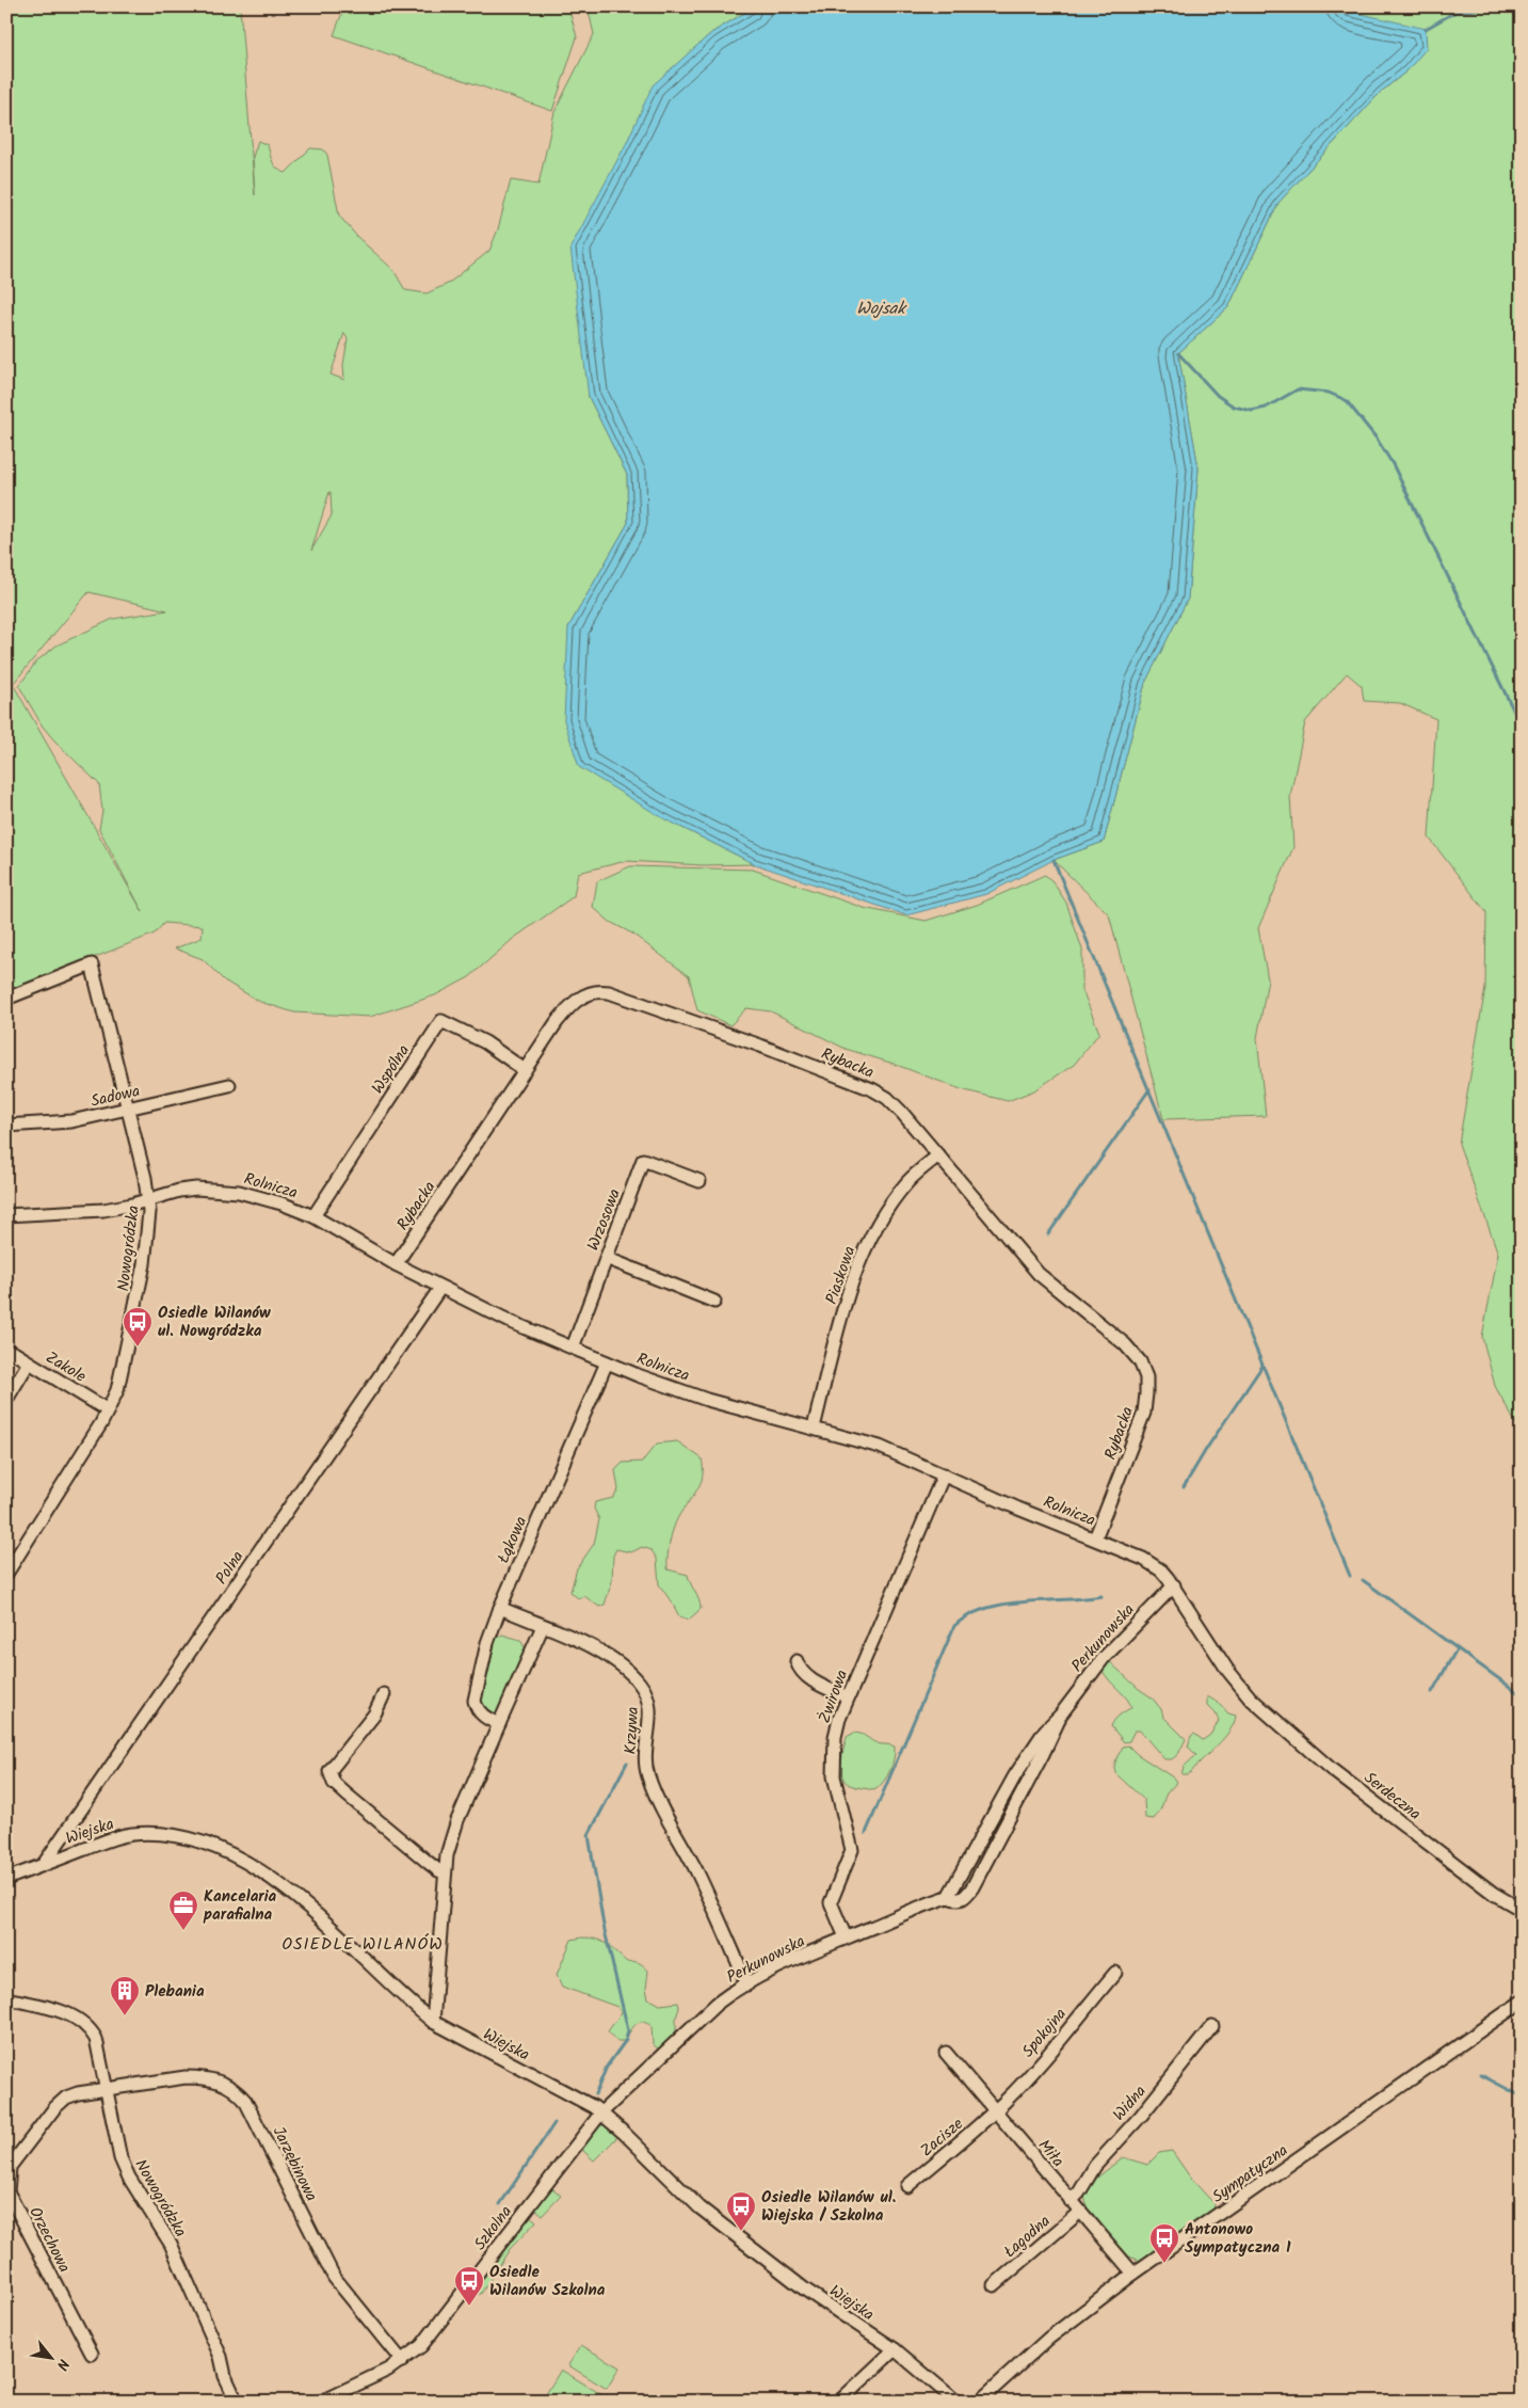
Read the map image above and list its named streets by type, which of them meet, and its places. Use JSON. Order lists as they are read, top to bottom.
{
  "streets": {
    "street": [
      "Rybacka",
      "Wspólna",
      "Sadowa",
      "Rolnicza",
      "Wrzosowa",
      "Nowogródzka",
      "Piaskowa",
      "Zakole",
      "Łąkowa",
      "Polna",
      "Perkunowska",
      "Żwirowa",
      "Krzywa",
      "Serdeczna",
      "Wiejska",
      "Spokojna",
      "Widna",
      "Zacisze",
      "Miła",
      "Jarzębinowa",
      "Sympatyczna",
      "Szkolna",
      "Łagodna",
      "Orzechowa"
    ]
  },
  "crossings": [
    ["Rybacka", "Wspólna"],
    ["Rybacka", "Rolnicza"],
    ["Rybacka", "Piaskowa"],
    ["Wspólna", "Rolnicza"],
    ["Sadowa", "Nowogródzka"],
    ["Rolnicza", "Wrzosowa"],
    ["Rolnicza", "Nowogródzka"],
    ["Rolnicza", "Piaskowa"],
    ["Rolnicza", "Łąkowa"],
    ["Rolnicza", "Polna"],
    ["Rolnicza", "Perkunowska"],
    ["Rolnicza", "Żwirowa"],
    ["Rolnicza", "Serdeczna"],
    ["Nowogródzka", "Zakole"],
    ["Nowogródzka", "Jarzębinowa"],
    ["Nowogródzka", "Orzechowa"],
    ["Łąkowa", "Krzywa"],
    ["Polna", "Wiejska"],
    ["Perkunowska", "Żwirowa"],
    ["Perkunowska", "Krzywa"],
    ["Perkunowska", "Wiejska"],
    ["Perkunowska", "Szkolna"],
    ["Wiejska", "Szkolna"],
    ["Spokojna", "Zacisze"],
    ["Spokojna", "Miła"],
    ["Widna", "Miła"],
    ["Zacisze", "Miła"],
    ["Miła", "Sympatyczna"],
    ["Miła", "Łagodna"],
    ["Jarzębinowa", "Szkolna"],
    ["Jarzębinowa", "Orzechowa"]
  ],
  "districts": ["OSIEDLE WILANÓW"],
  "water": ["Wojsak"],
  "places": {
    "bus stop": [
      "Osiedle Wilanów ul. Nowgródzka",
      "Osiedle Wilanów ul. Wiejska / Szkolna",
      "Antonowo Sympatyczna 1",
      "Osiedle Wilanów Szkolna"
    ],
    "office": ["Kancelaria parafialna"],
    "building": ["Plebania"]
  },
  "north": "bottom right"
}
